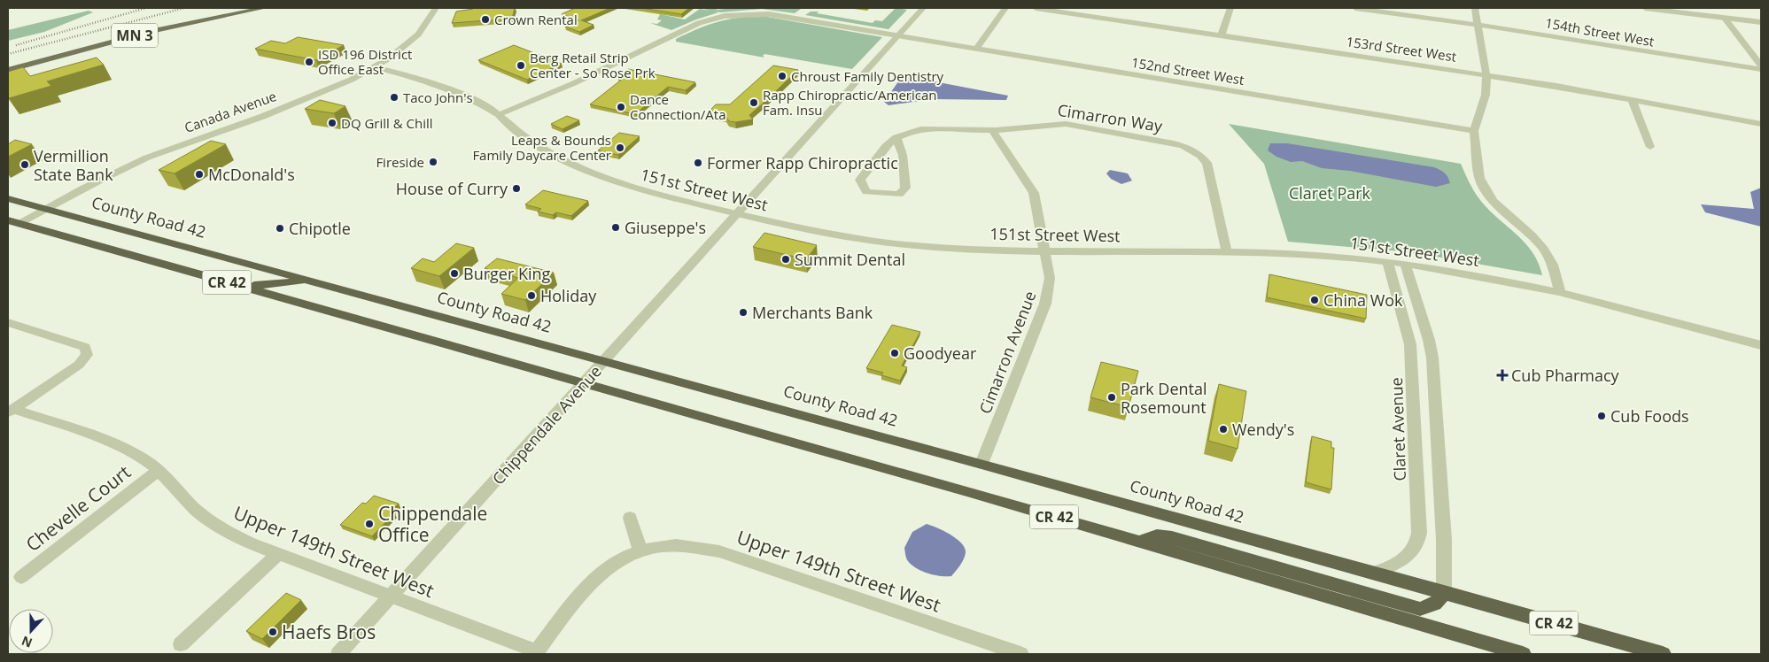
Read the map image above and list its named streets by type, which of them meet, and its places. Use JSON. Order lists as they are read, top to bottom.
{
  "streets": {
    "highway": ["County Road 42", "CR 42"],
    "main road": ["MN 3"],
    "street": [
      "154th Street West",
      "153rd Street West",
      "152nd Street West",
      "Canada Avenue",
      "Cimarron Way",
      "151st Street West",
      "Cimarron Avenue",
      "Chippendale Avenue",
      "Claret Avenue",
      "Chevelle Court",
      "Upper 149th Street West"
    ]
  },
  "crossings": [
    ["152nd Street West", "151st Street West"],
    ["152nd Street West", "Chippendale Avenue"],
    ["Canada Avenue", "151st Street West"],
    ["Canada Avenue", "County Road 42"],
    ["Canada Avenue", "CR 42"],
    ["Cimarron Way", "151st Street West"],
    ["151st Street West", "Cimarron Avenue"],
    ["151st Street West", "Chippendale Avenue"],
    ["151st Street West", "Claret Avenue"],
    ["County Road 42", "Cimarron Avenue"],
    ["County Road 42", "Chippendale Avenue"],
    ["County Road 42", "Claret Avenue"],
    ["CR 42", "Chippendale Avenue"],
    ["Chippendale Avenue", "Upper 149th Street West"],
    ["Chevelle Court", "Upper 149th Street West"]
  ],
  "parks": ["Claret Park"],
  "places": {
    "other": [
      "Crown Rental",
      "ISD 196 District Office East",
      "Berg Retail Strip Center - So Rose Prk",
      "Chroust Family Dentistry",
      "Taco John's",
      "Rapp Chiropractic/American Fam. Insu",
      "Dance Connection/Ata",
      "DQ Grill & Chill",
      "Leaps & Bounds Family Daycare Center",
      "Fireside",
      "Former Rapp Chiropractic",
      "Vermillion State Bank",
      "McDonald's",
      "House of Curry",
      "Giuseppe's",
      "Chipotle",
      "Summit Dental",
      "Burger King",
      "Holiday",
      "China Wok",
      "Merchants Bank",
      "Goodyear",
      "Park Dental Rosemount",
      "Cub Foods",
      "Wendy's",
      "Chippendale Office",
      "Haefs Bros"
    ],
    "health": ["Cub Pharmacy"]
  },
  "north": "bottom"
}
